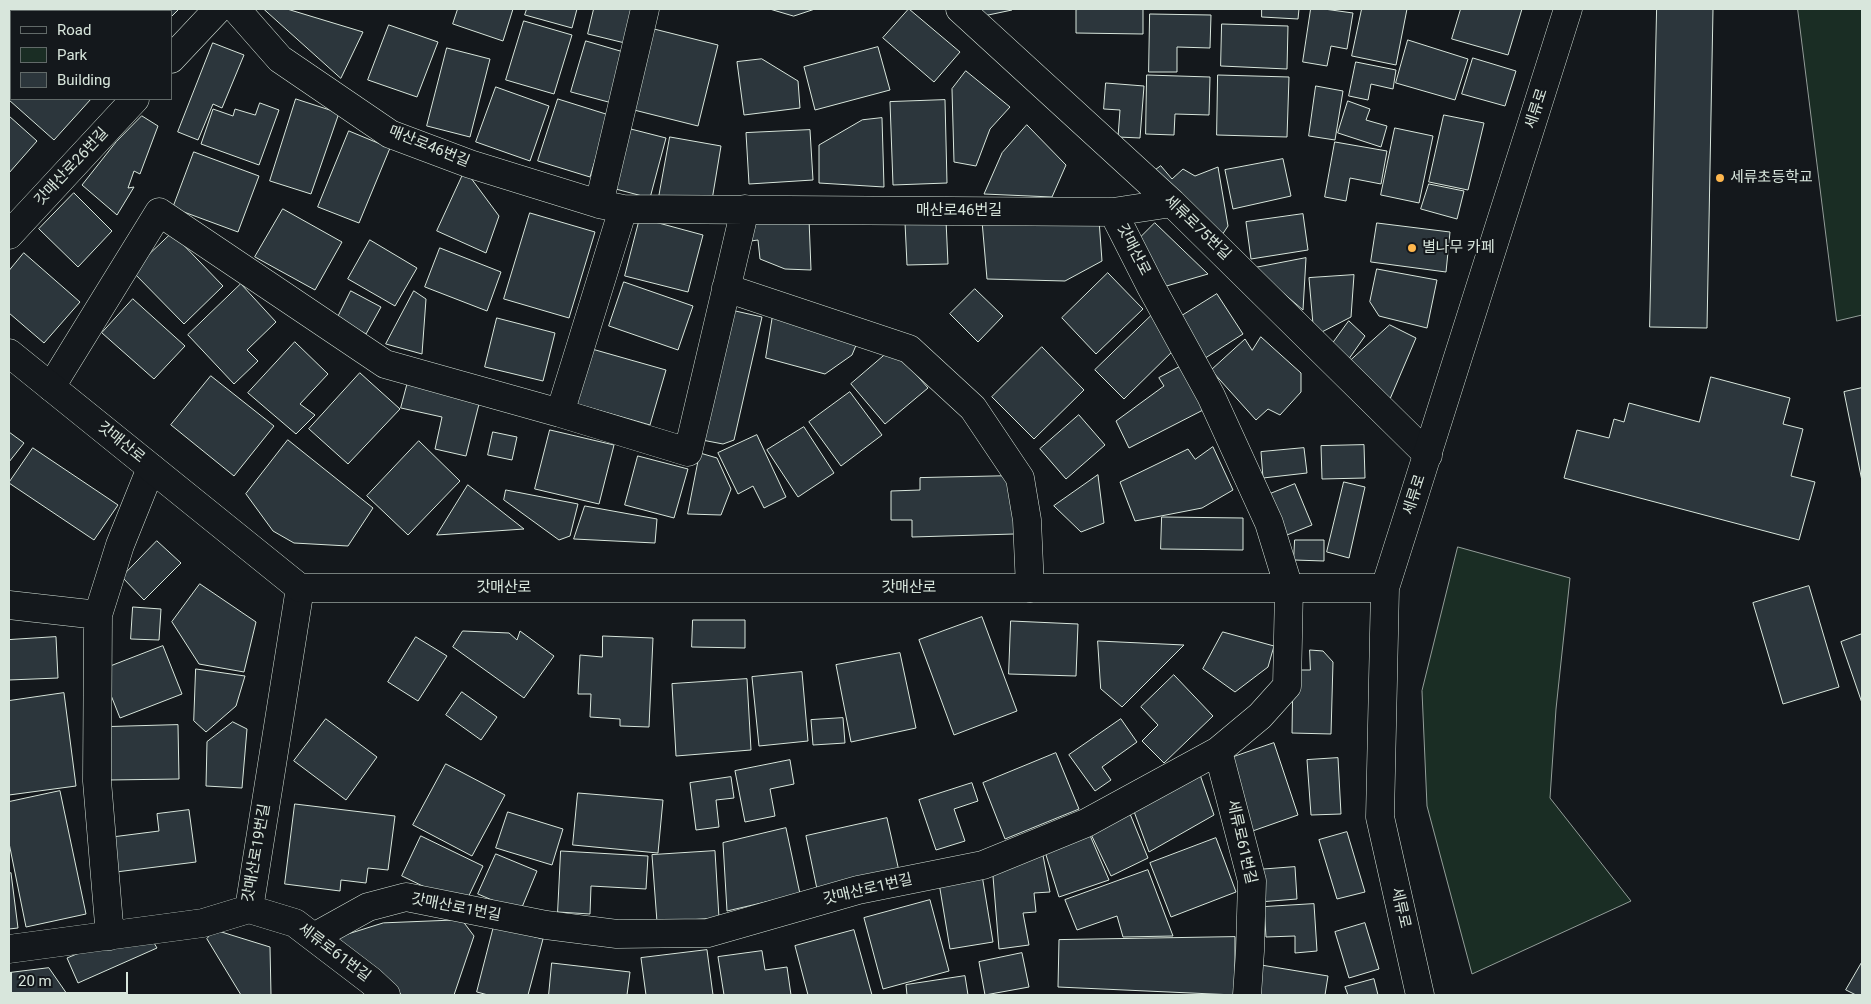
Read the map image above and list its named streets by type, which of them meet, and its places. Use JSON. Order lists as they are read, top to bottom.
{
  "streets": {
    "street": [
      "세류로",
      "매산로46번길",
      "갓매산로26번길",
      "세류로75번길",
      "갓매산로",
      "세류로61번길",
      "갓매산로19번길",
      "갓매산로1번길"
    ]
  },
  "crossings": [
    ["세류로", "세류로75번길"],
    ["세류로", "갓매산로"],
    ["매산로46번길", "세류로75번길"],
    ["매산로46번길", "갓매산로"],
    ["갓매산로", "갓매산로19번길"],
    ["갓매산로", "갓매산로1번길"],
    ["세류로61번길", "갓매산로19번길"],
    ["세류로61번길", "갓매산로1번길"]
  ],
  "places": ["세류초등학교", "별나무 카페"],
  "legend": ["Road", "Park", "Building"],
  "scale_bar": "20 m"
}
